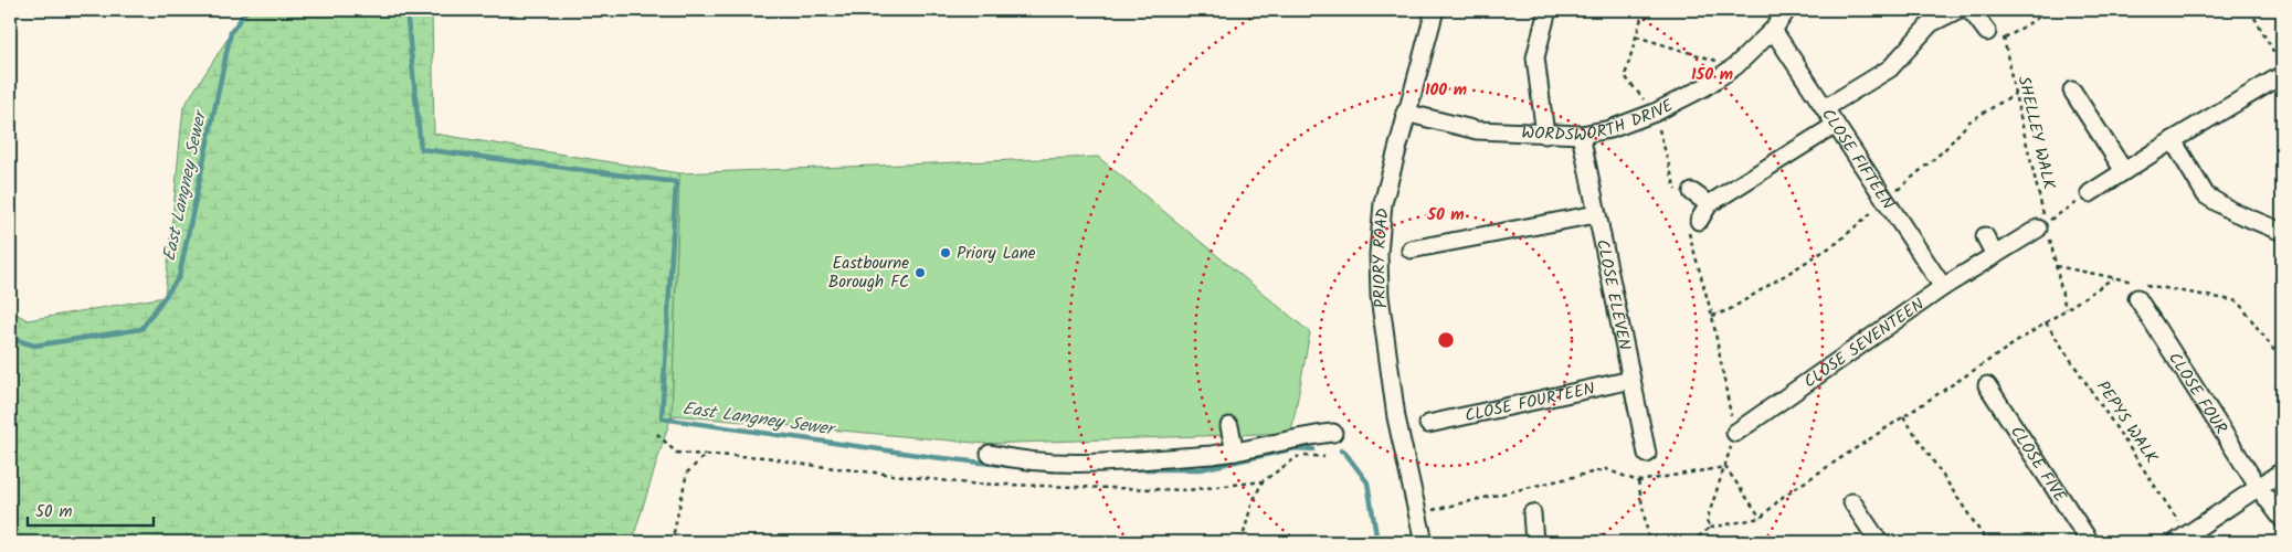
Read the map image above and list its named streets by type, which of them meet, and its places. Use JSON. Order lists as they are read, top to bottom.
{
  "streets": {
    "street": [
      "WORDSWORTH DRIVE",
      "CLOSE FIFTEEN",
      "PRIORY ROAD",
      "CLOSE ELEVEN",
      "CLOSE SEVENTEEN",
      "CLOSE FOUR",
      "CLOSE FOURTEEN",
      "CLOSE FIVE"
    ],
    "path": ["SHELLEY WALK", "PEPYS WALK"]
  },
  "crossings": [
    ["WORDSWORTH DRIVE", "CLOSE FIFTEEN"],
    ["WORDSWORTH DRIVE", "PRIORY ROAD"],
    ["WORDSWORTH DRIVE", "CLOSE ELEVEN"],
    ["SHELLEY WALK", "CLOSE SEVENTEEN"],
    ["CLOSE FIFTEEN", "CLOSE SEVENTEEN"],
    ["CLOSE ELEVEN", "CLOSE FOURTEEN"]
  ],
  "water": ["East Langney Sewer"],
  "places": ["Priory Lane", "Eastbourne Borough FC"],
  "scale_bar": "50 m",
  "rings": ["150 m", "100 m", "50 m"]
}
